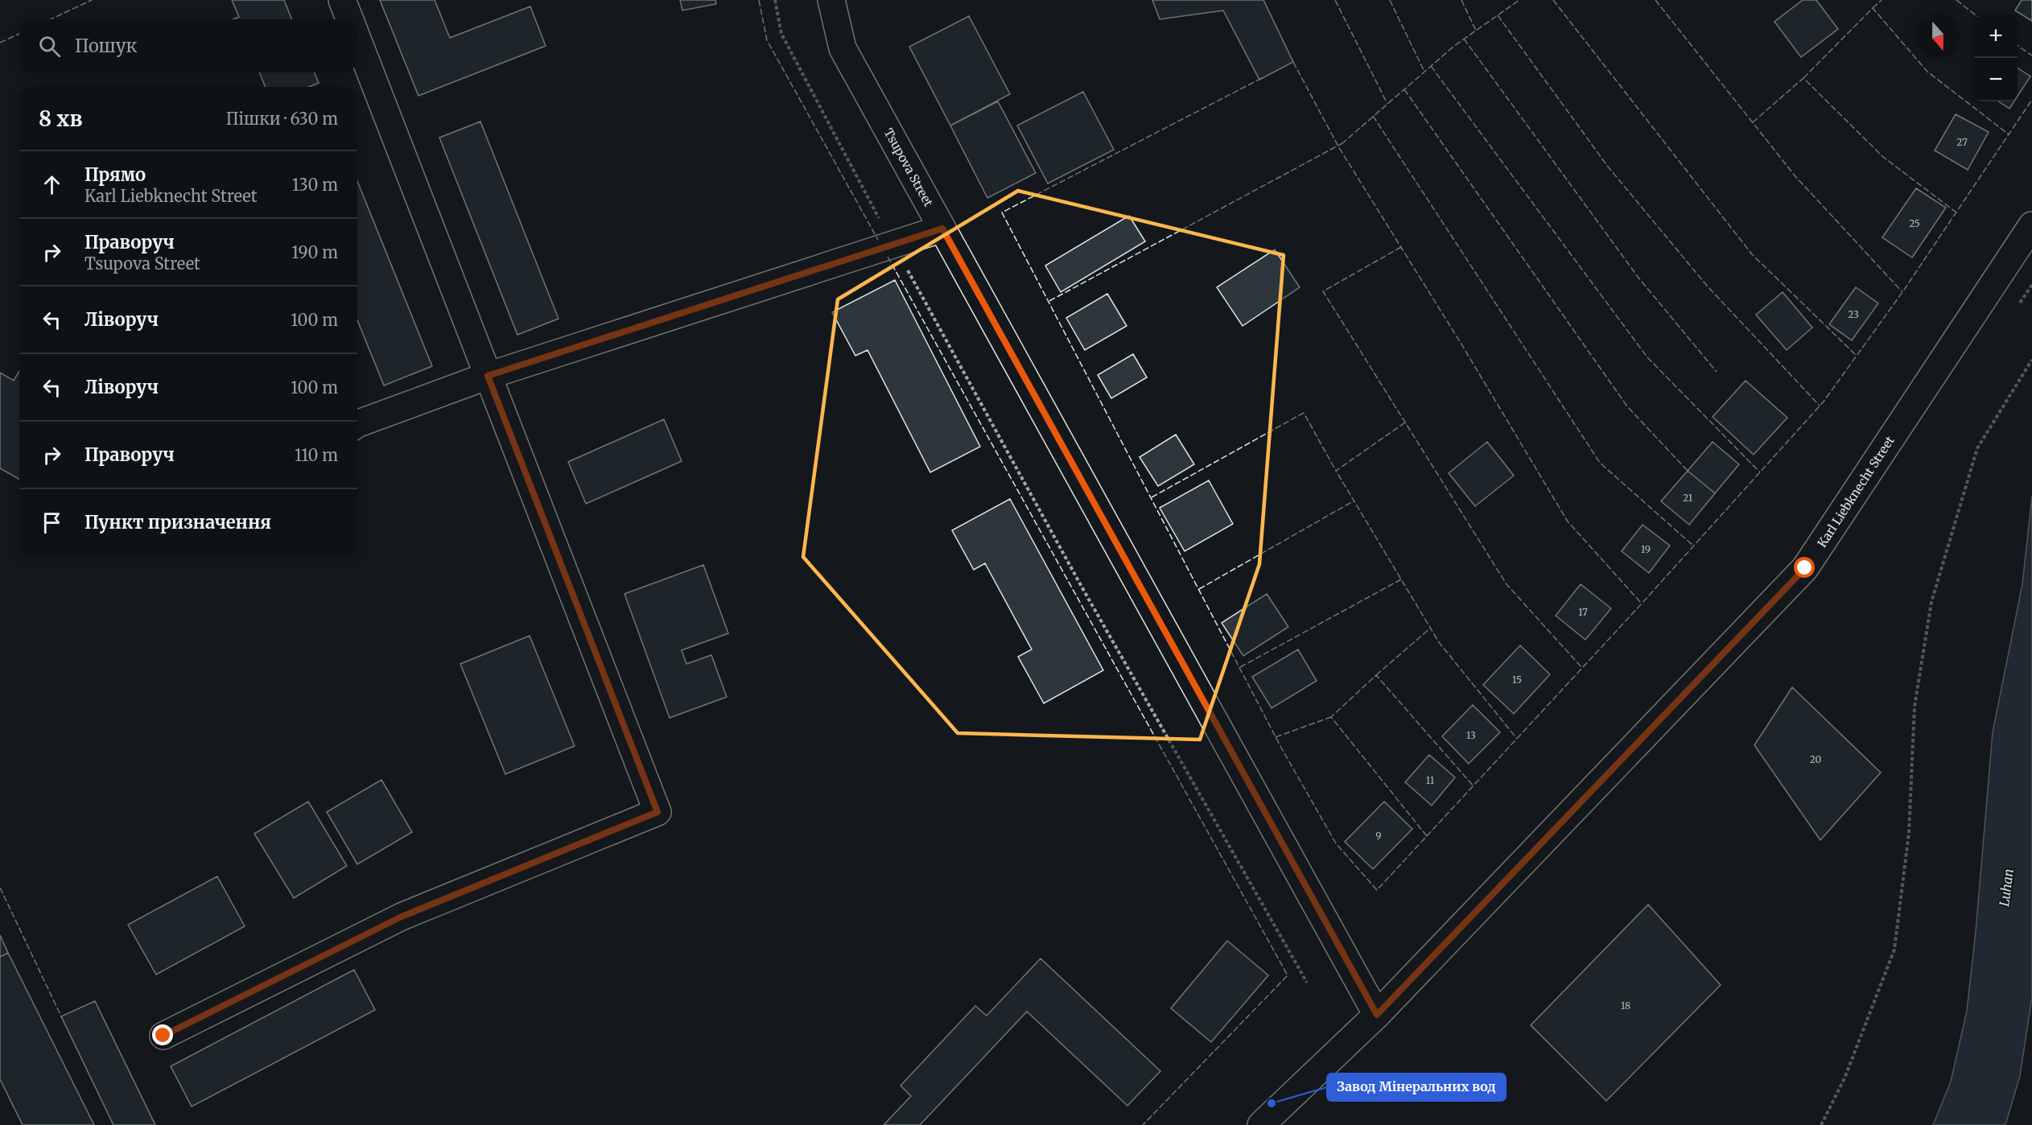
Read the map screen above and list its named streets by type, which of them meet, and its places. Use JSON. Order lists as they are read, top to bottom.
{
  "streets": {
    "street": ["Tsupova Street", "Karl Liebknecht Street"]
  },
  "crossings": [
    ["Tsupova Street", "Karl Liebknecht Street"]
  ],
  "water": ["Luhan"],
  "places": ["Завод Мінеральних вод"],
  "house_numbers": [
    "27",
    "25",
    "23",
    "21",
    "19",
    "17",
    "15",
    "13",
    "20",
    "11",
    "9",
    "18"
  ],
  "north": "bottom",
  "page": {
    "map_buttons": ["+", "−"],
    "search": "Пошук",
    "heading": ["8 хв", "Пішки · 630 m"],
    "list": [
      ["Прямо", "Karl Liebknecht Street", "130 m"],
      ["Праворуч", "Tsupova Street", "190 m"],
      ["Ліворуч", "100 m"],
      ["Ліворуч", "100 m"],
      ["Праворуч", "110 m"],
      "Пункт призначення"
    ]
  }
}
